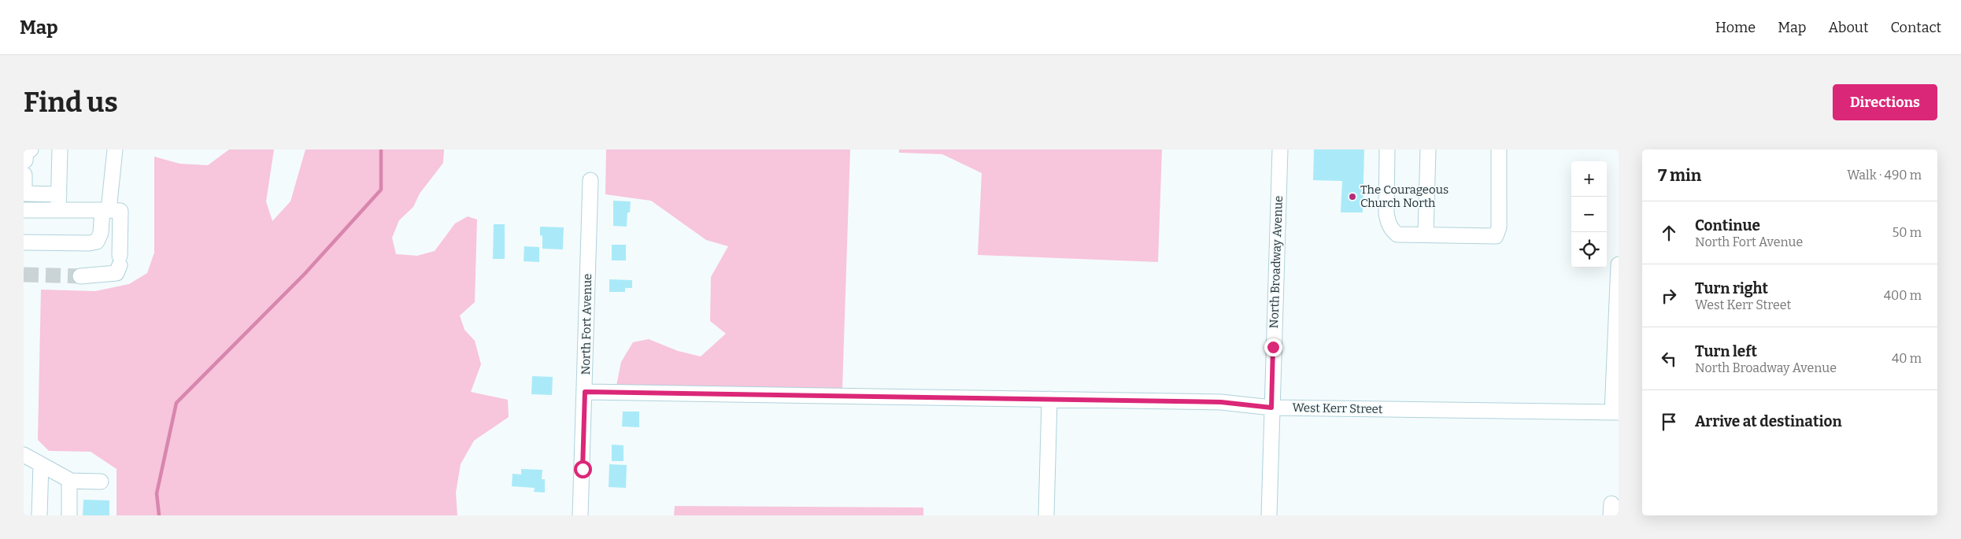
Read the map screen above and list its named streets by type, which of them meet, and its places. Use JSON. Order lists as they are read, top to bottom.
{
  "streets": {
    "street": ["North Broadway Avenue", "North Fort Avenue", "West Kerr Street"]
  },
  "crossings": [
    ["North Broadway Avenue", "West Kerr Street"],
    ["North Fort Avenue", "West Kerr Street"]
  ],
  "places": ["The Courageous Church North"],
  "page": {
    "header": "Map",
    "nav": [
      "Home",
      "Map",
      "About",
      "Contact"
    ],
    "buttons": "Directions",
    "title": "Find us",
    "heading": ["7 min", "Walk · 490 m"],
    "map_buttons": ["+", "−"],
    "list": [
      ["Continue", "North Fort Avenue", "50 m"],
      ["Turn right", "West Kerr Street", "400 m"],
      ["Turn left", "North Broadway Avenue", "40 m"],
      "Arrive at destination"
    ]
  }
}
